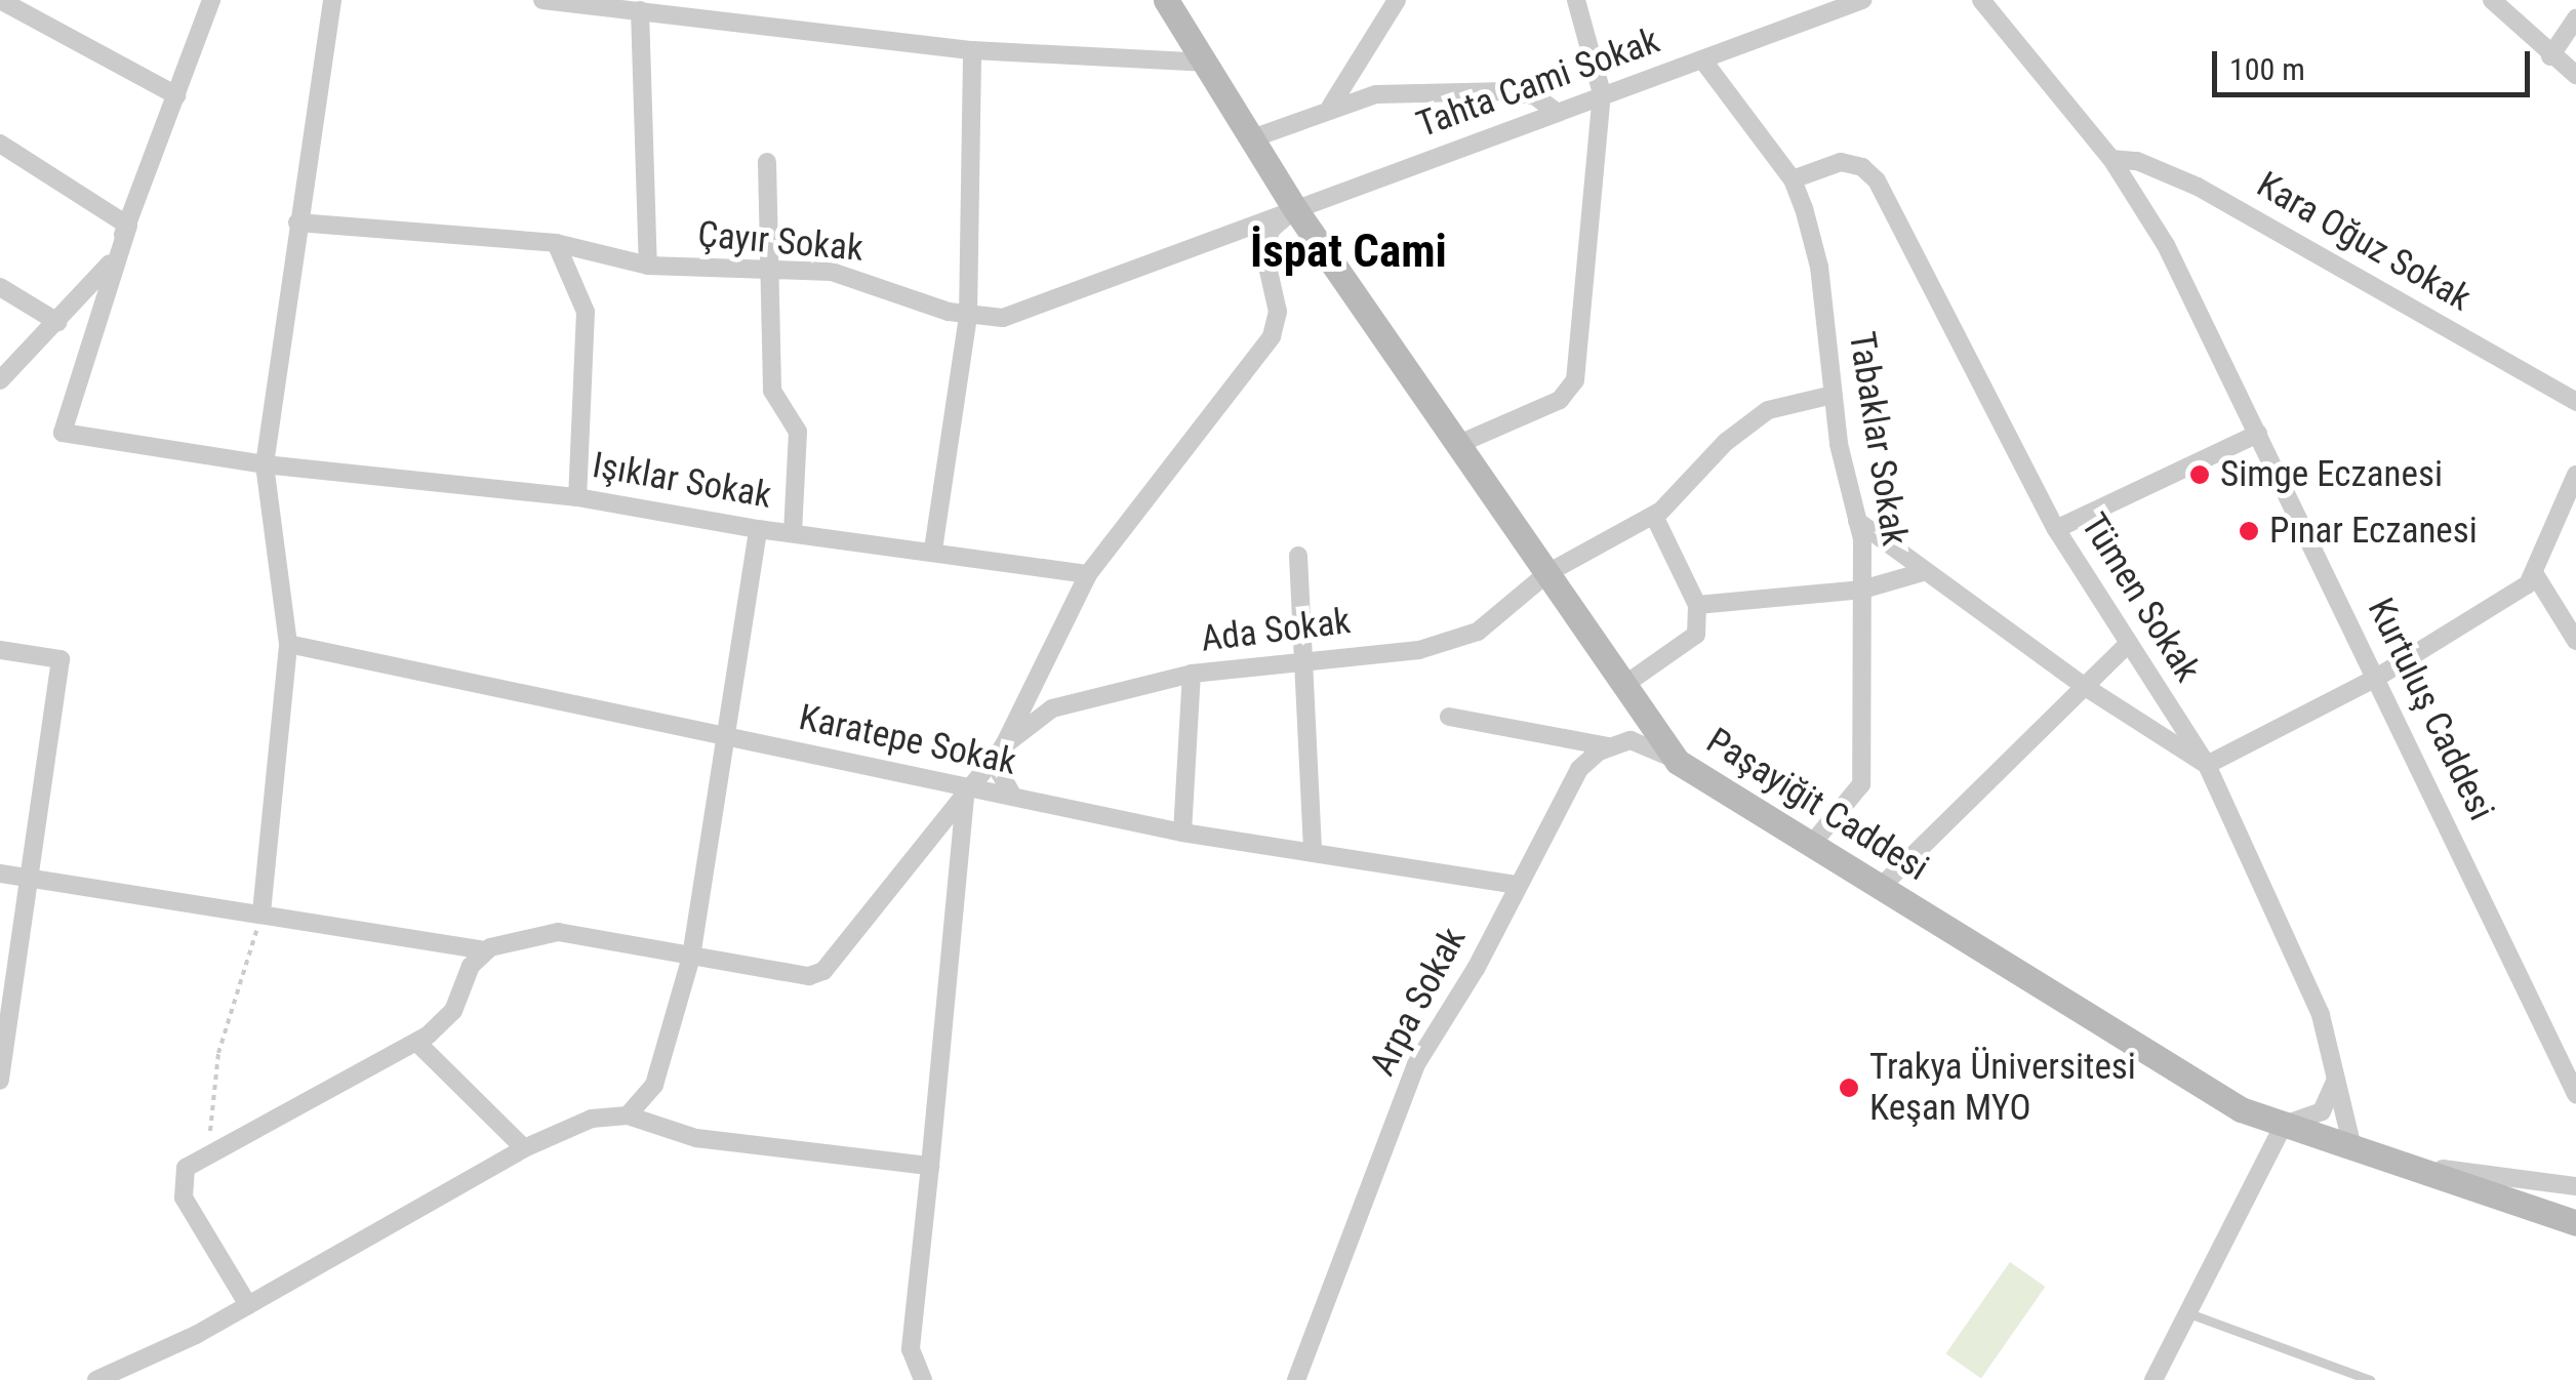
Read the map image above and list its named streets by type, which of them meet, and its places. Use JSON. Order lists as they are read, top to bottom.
{
  "streets": {
    "main road": ["Paşayiğit Caddesi"],
    "street": [
      "Tahta Cami Sokak",
      "Çayır Sokak",
      "Kara Oğuz Sokak",
      "Tabaklar Sokak",
      "Işıklar Sokak",
      "Tümen Sokak",
      "Ada Sokak",
      "Kurtuluş Caddesi",
      "Karatepe Sokak",
      "Arpa Sokak"
    ]
  },
  "crossings": [
    ["Tahta Cami Sokak", "Çayır Sokak"],
    ["Tahta Cami Sokak", "Tabaklar Sokak"],
    ["Tahta Cami Sokak", "Paşayiğit Caddesi"],
    ["Çayır Sokak", "Paşayiğit Caddesi"],
    ["Kara Oğuz Sokak", "Kurtuluş Caddesi"],
    ["Tabaklar Sokak", "Tümen Sokak"],
    ["Tabaklar Sokak", "Ada Sokak"],
    ["Tabaklar Sokak", "Paşayiğit Caddesi"],
    ["Tümen Sokak", "Paşayiğit Caddesi"],
    ["Ada Sokak", "Paşayiğit Caddesi"],
    ["Karatepe Sokak", "Arpa Sokak"]
  ],
  "districts": ["İspat Cami"],
  "places": ["Simge Eczanesi", "Pınar Eczanesi", "Trakya Üniversitesi Keşan MYO"],
  "scale_bar": "100 m"
}
